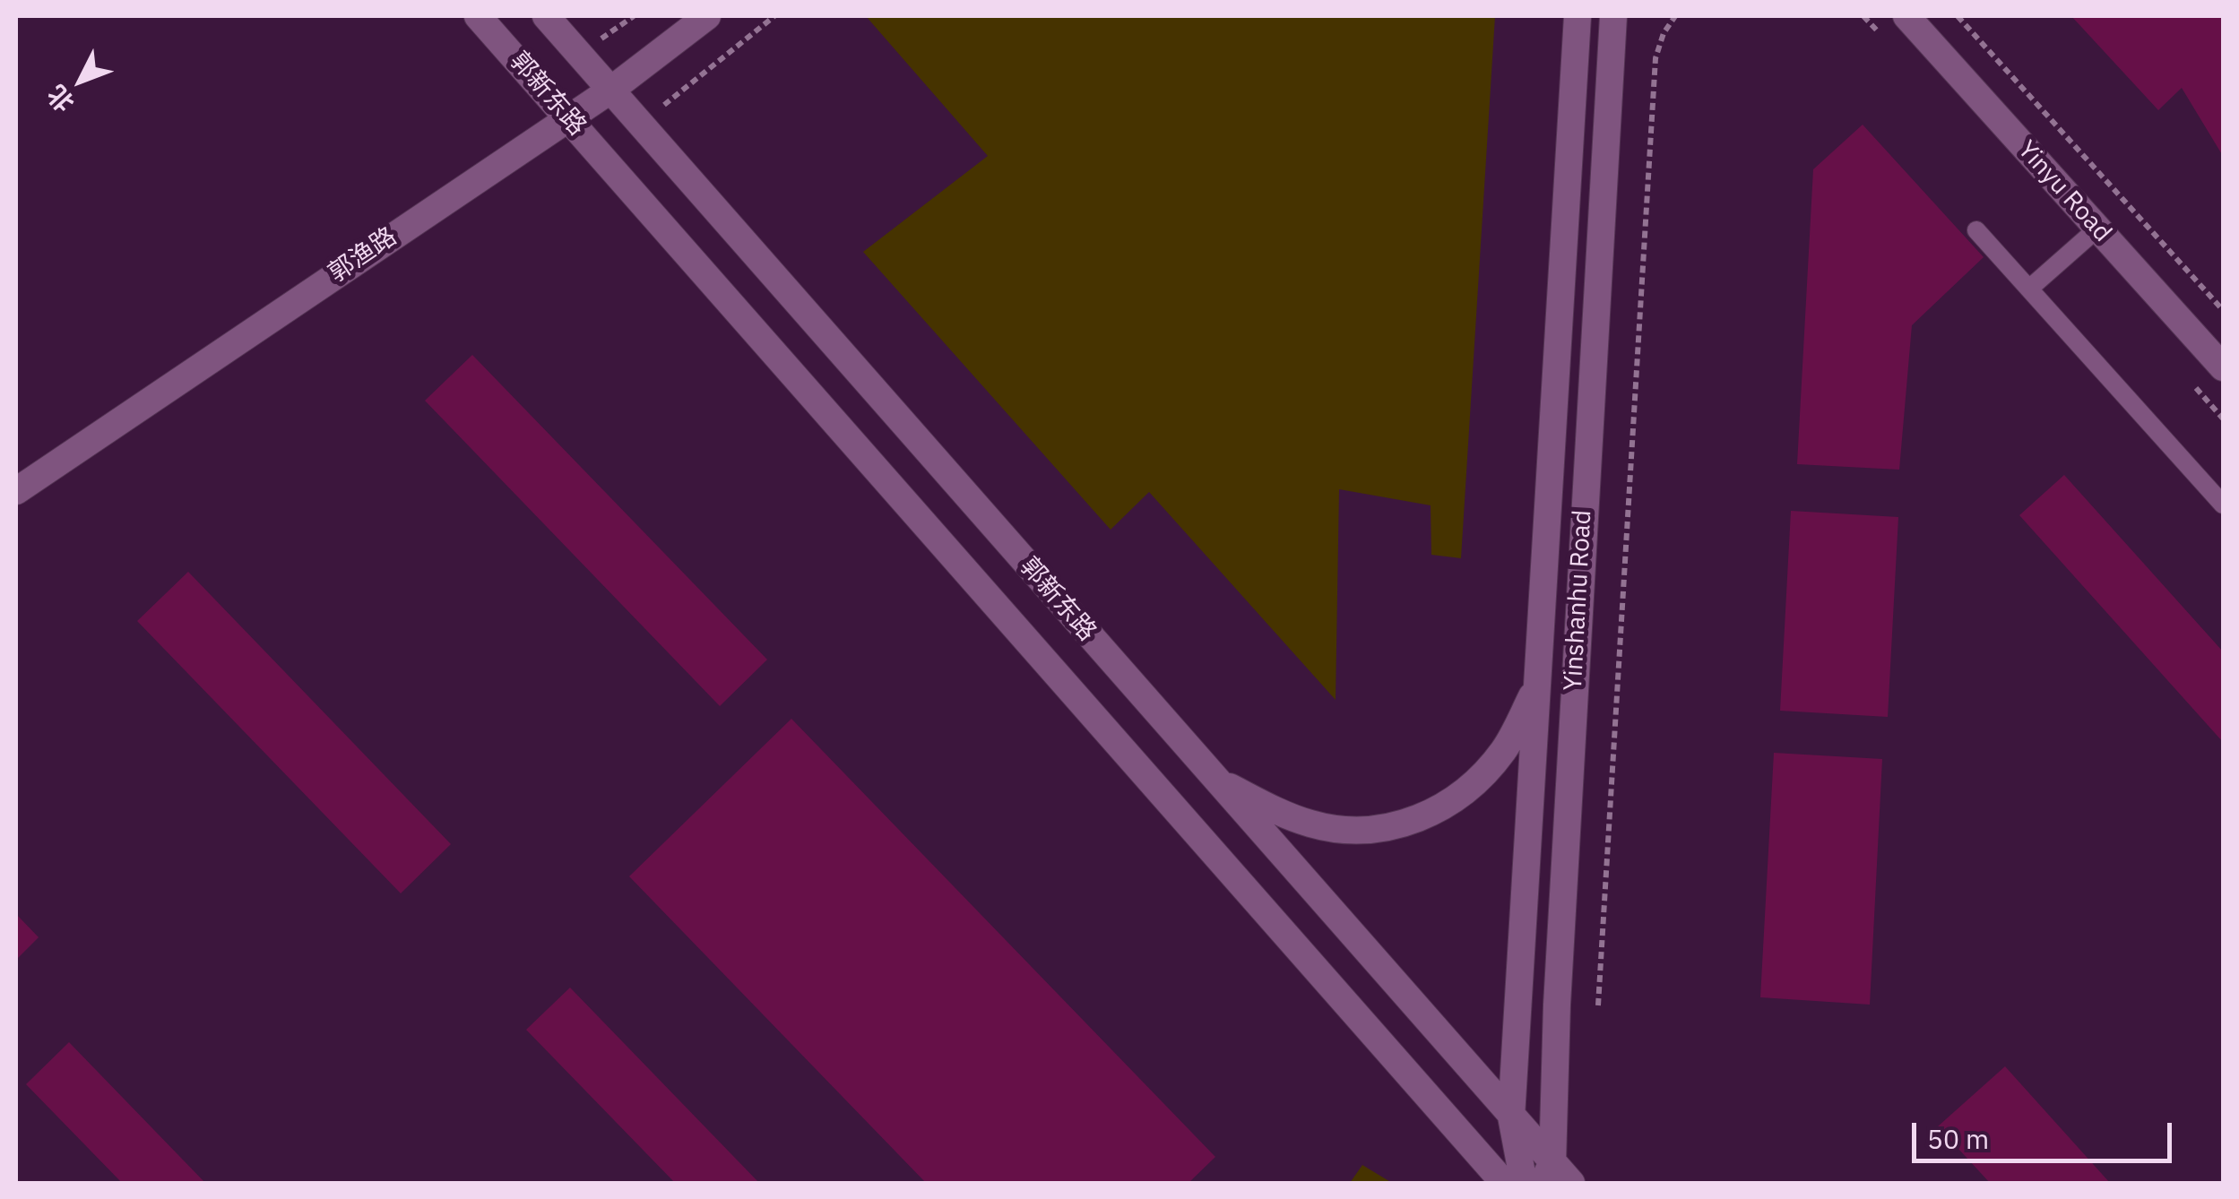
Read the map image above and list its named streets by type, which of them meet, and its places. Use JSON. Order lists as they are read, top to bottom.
{
  "streets": {
    "main road": [
      "郭新东路",
      "Yinyu Road",
      "郭渔路",
      "Yinshanhu Road"
    ]
  },
  "crossings": [
    ["郭新东路", "郭渔路"],
    ["郭新东路", "Yinshanhu Road"]
  ],
  "scale_bar": "50 m",
  "north": "bottom left"
}
